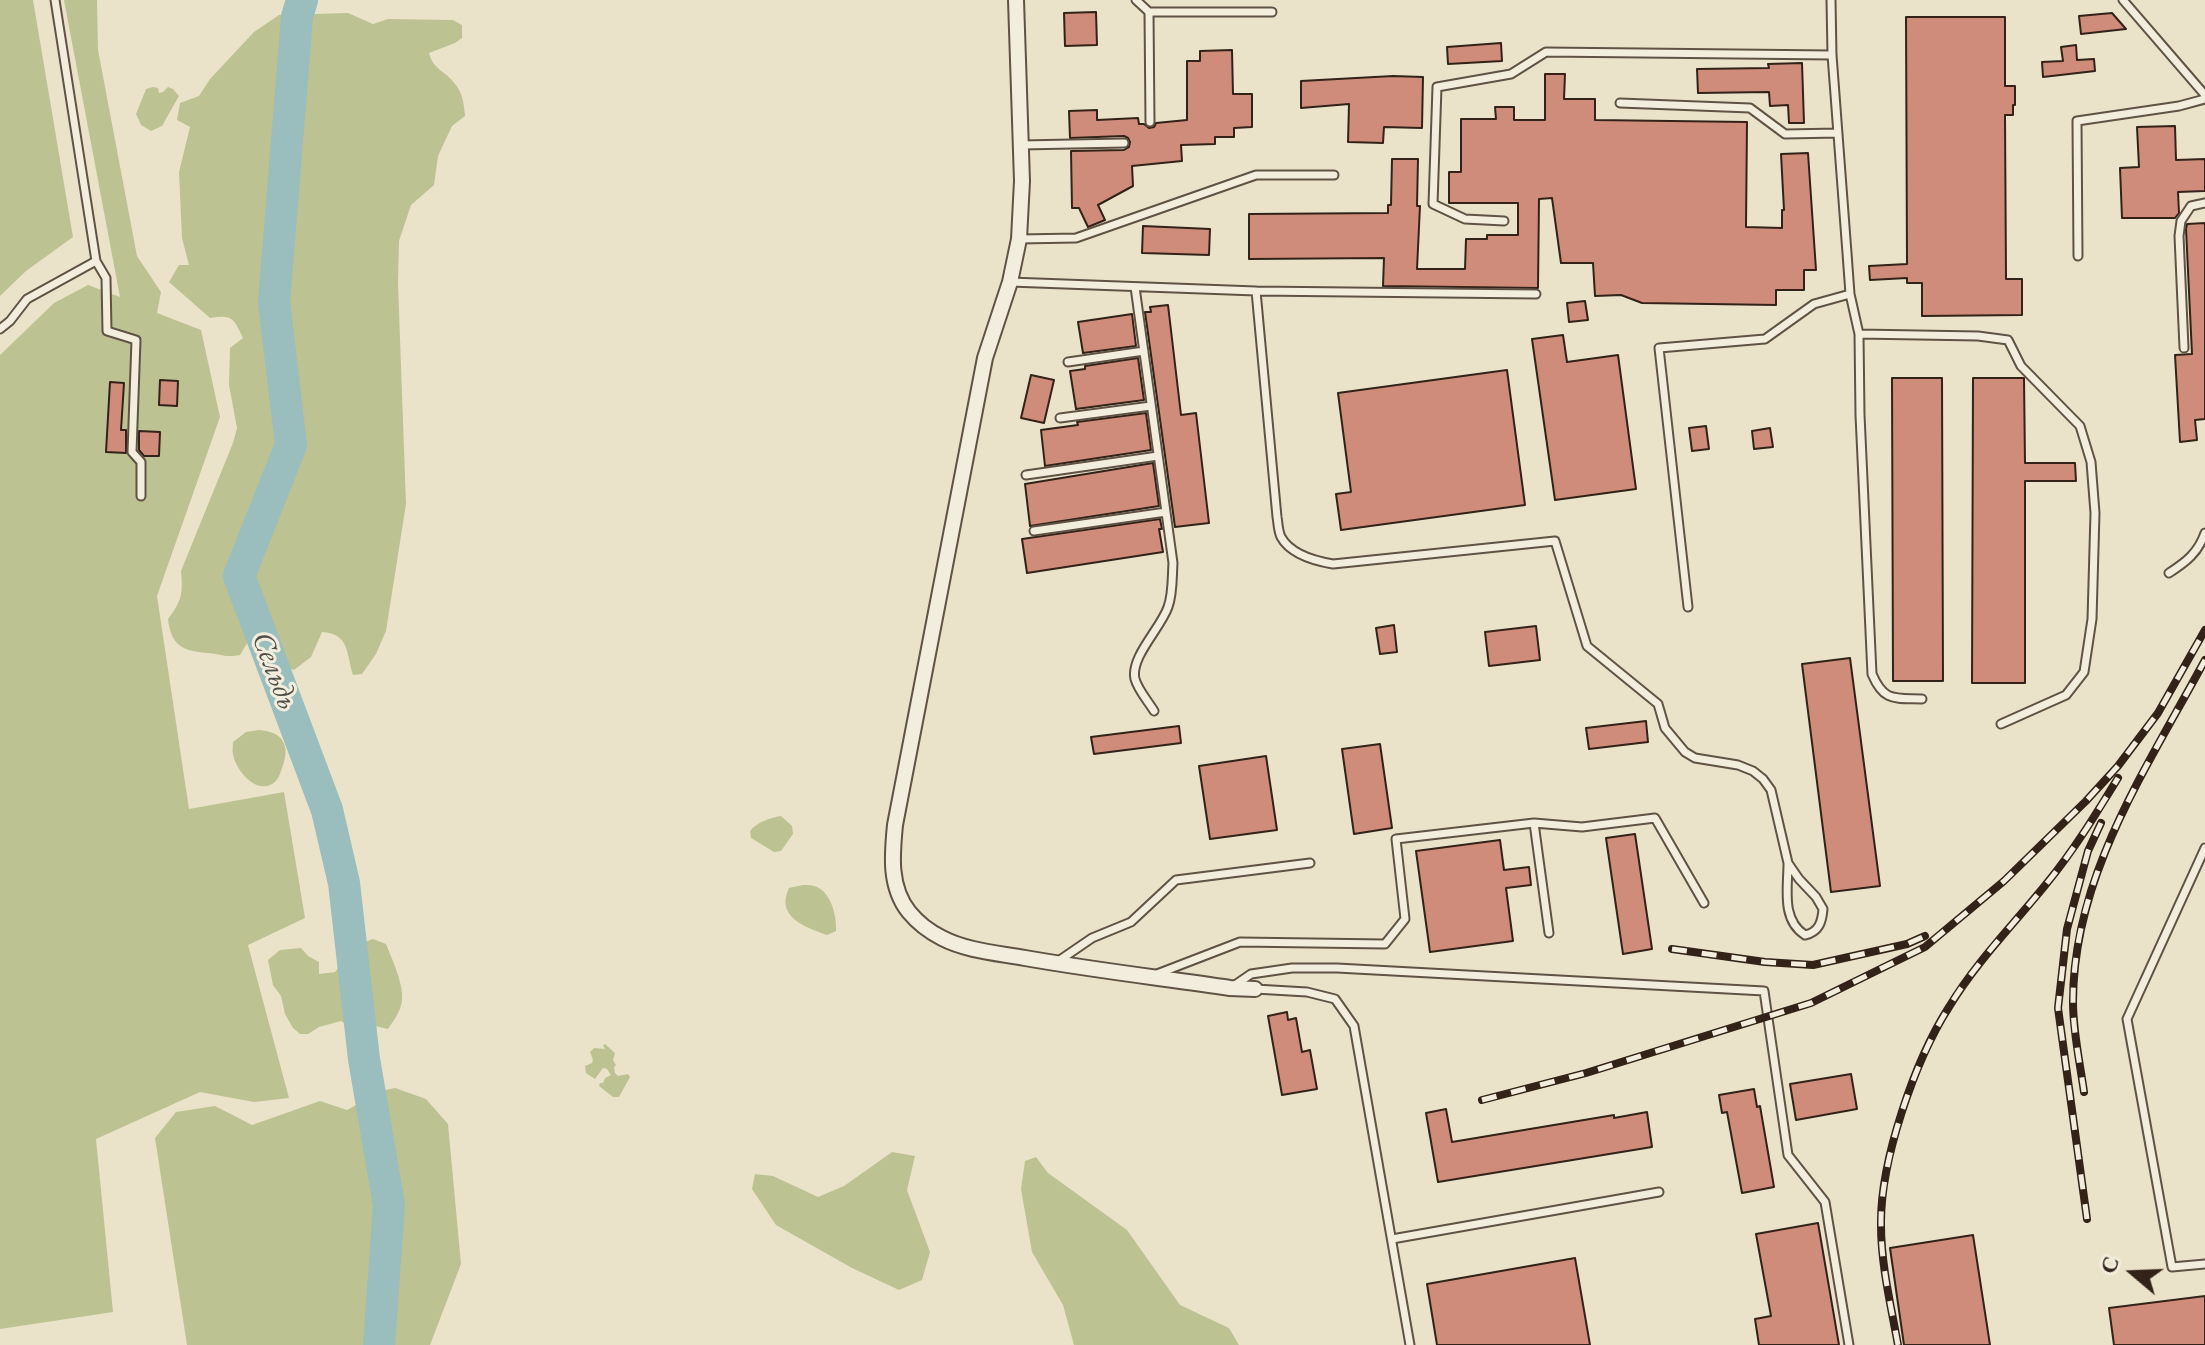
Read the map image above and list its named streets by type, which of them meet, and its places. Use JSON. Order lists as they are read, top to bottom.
{
  "water": ["Сельдь"],
  "north": "left"
}
